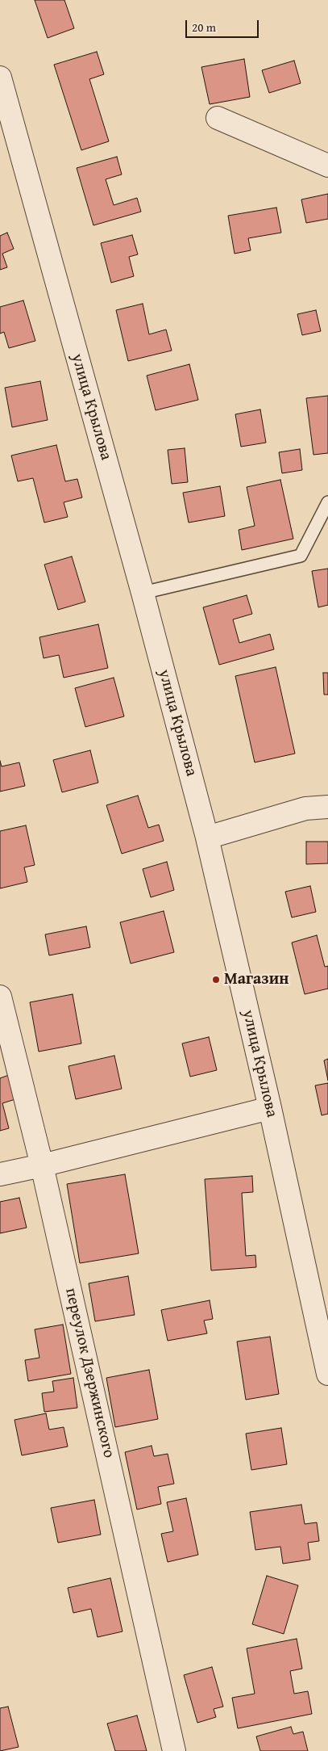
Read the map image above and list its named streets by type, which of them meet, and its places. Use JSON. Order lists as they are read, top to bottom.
{
  "streets": {
    "street": ["улица Крылова", "переулок Дзержинского"]
  },
  "places": ["Магазин"],
  "scale_bar": "20 m"
}
